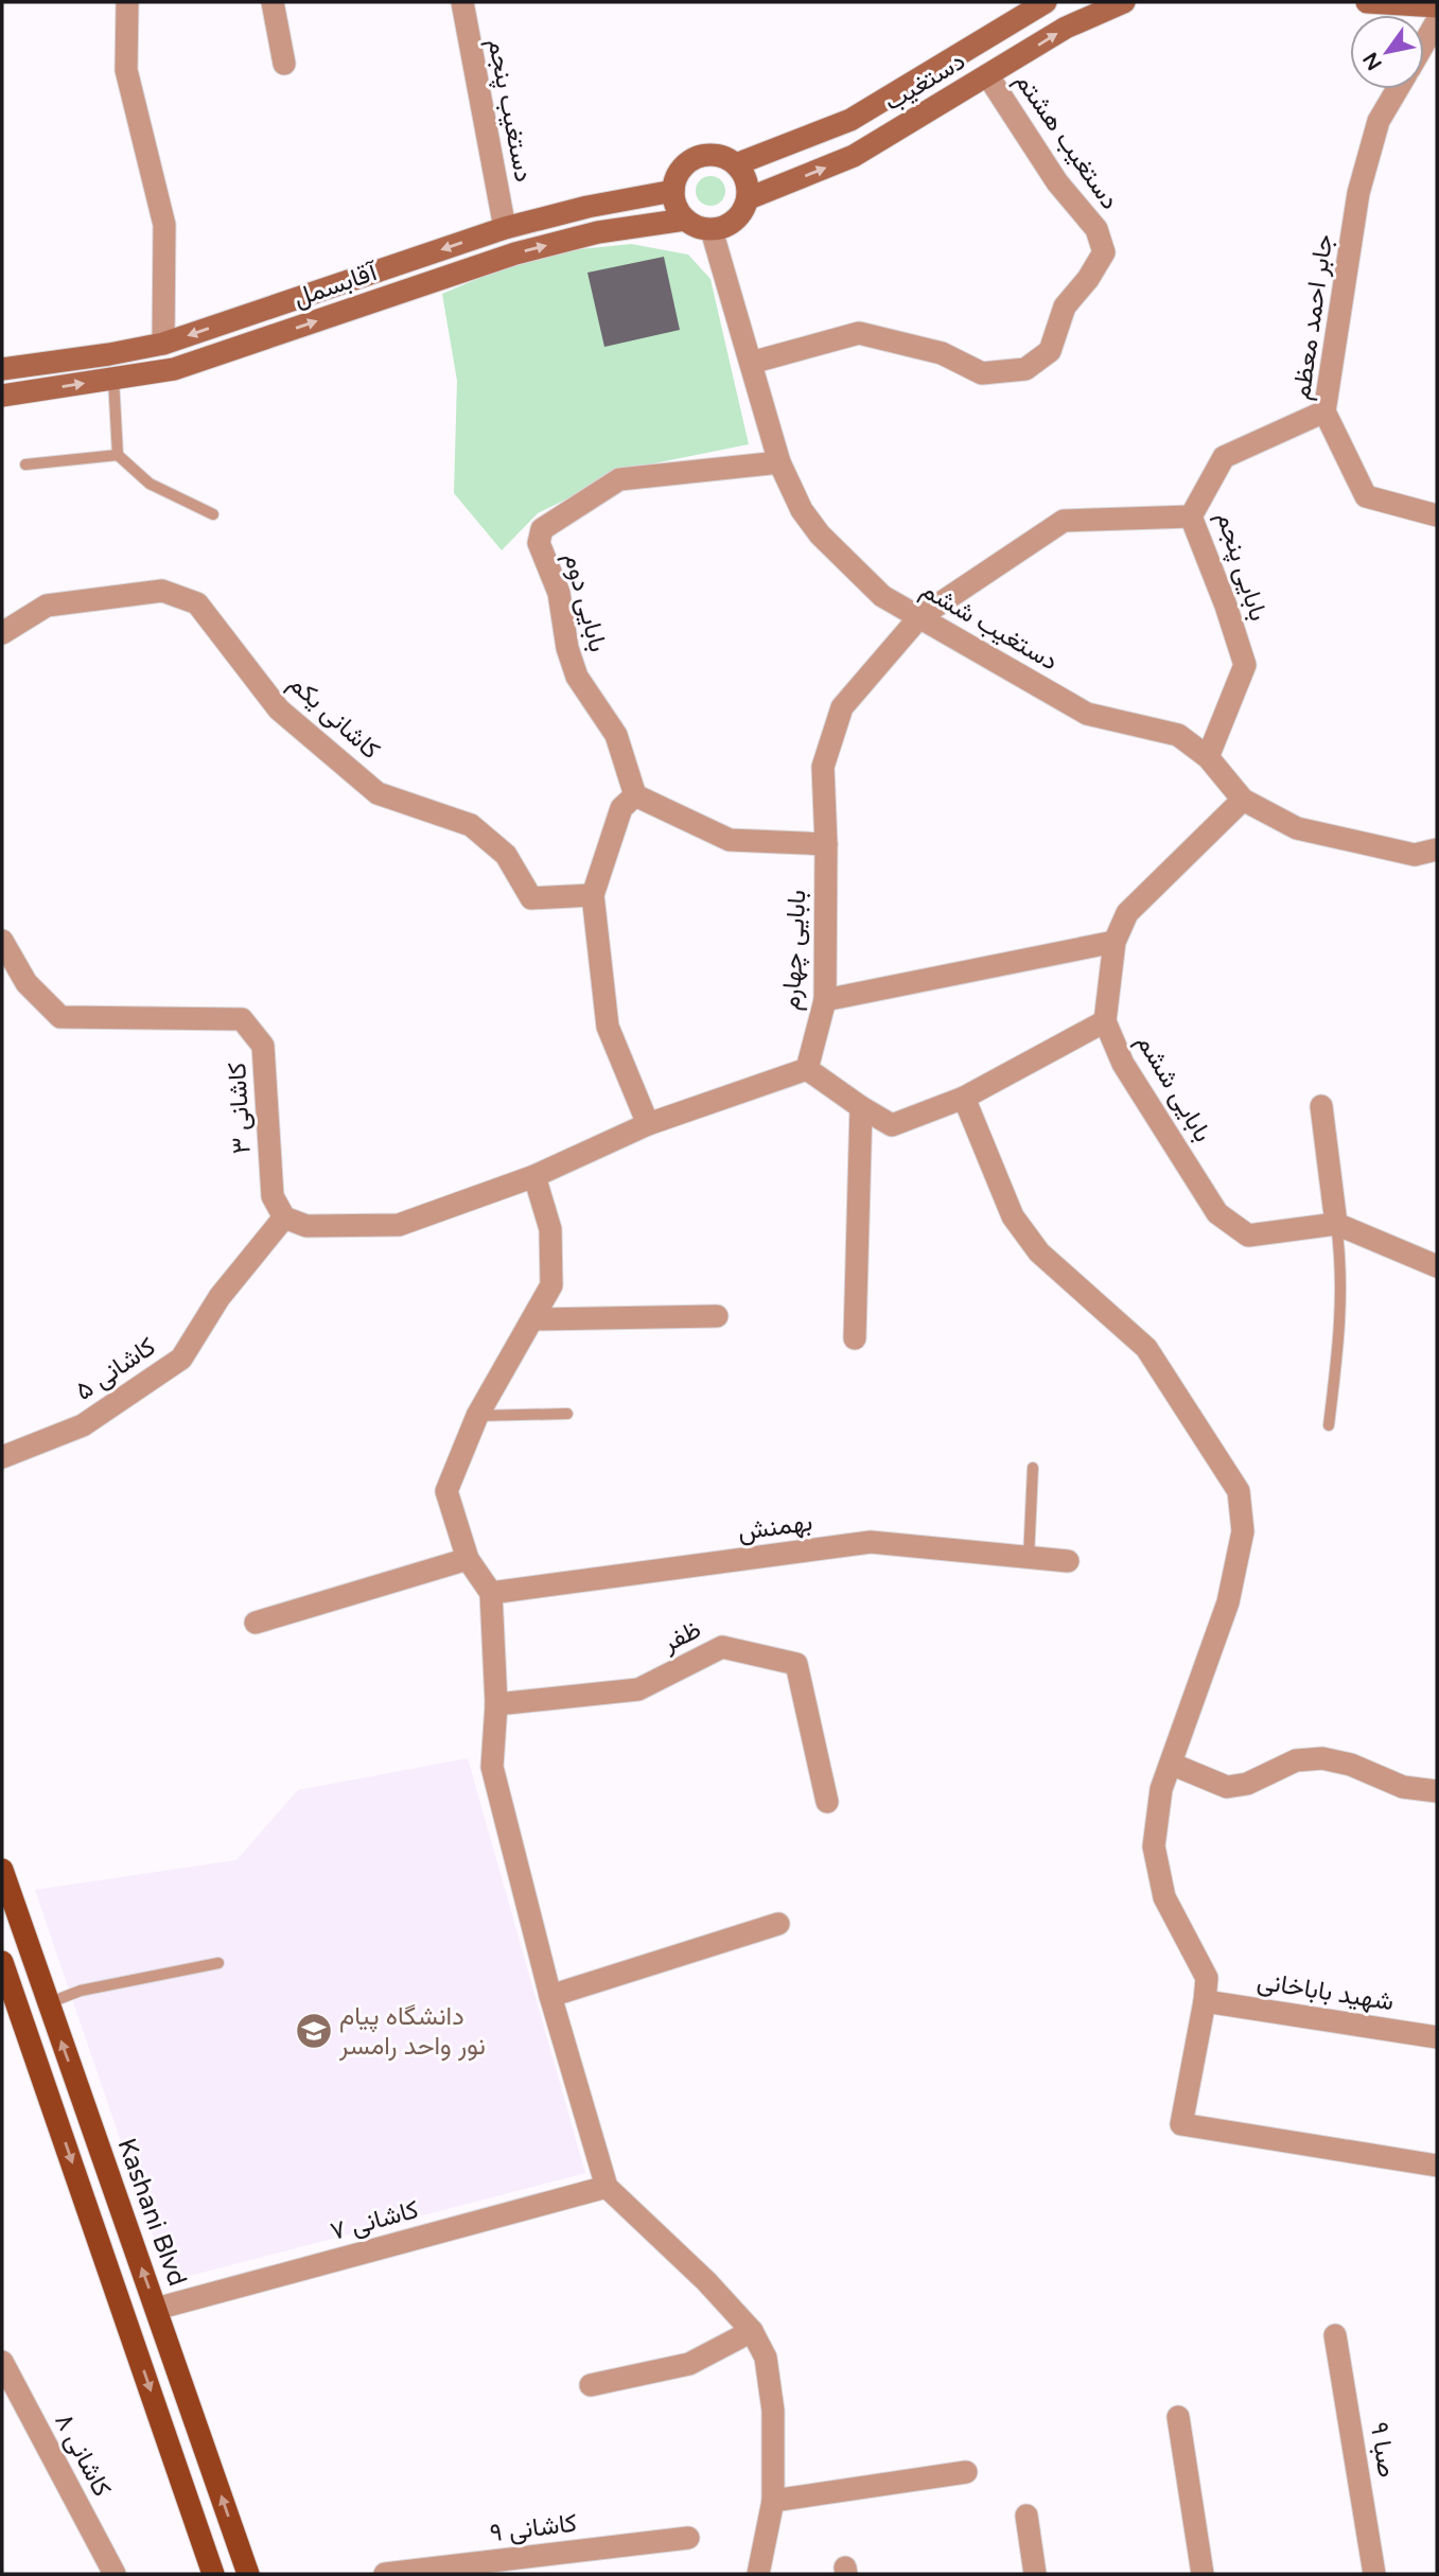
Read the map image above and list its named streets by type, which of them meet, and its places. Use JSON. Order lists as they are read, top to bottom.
{
  "streets": {
    "main road": ["Kashani Blvd"],
    "street": [
      "دستغیب",
      "دستغیب پنجم",
      "دستغیب هشتم",
      "آقابسمل",
      "جابر احمد معظم",
      "بابایی پنجم",
      "بابایی دوم",
      "دستغیب ششم",
      "کاشانی یکم",
      "بابایی چهارم",
      "بابایی ششم",
      "کاشانی ۳",
      "کاشانی ۵",
      "بهمنش",
      "ظفر",
      "شهید باباخانی",
      "کاشانی ۷",
      "صبا ۹",
      "کاشانی ۸",
      "کاشانی ۹"
    ]
  },
  "crossings": [
    ["دستغیب", "دستغیب هشتم"],
    ["دستغیب", "آقابسمل"],
    ["دستغیب", "دستغیب ششم"],
    ["دستغیب پنجم", "آقابسمل"],
    ["دستغیب هشتم", "دستغیب ششم"],
    ["آقابسمل", "دستغیب ششم"],
    ["جابر احمد معظم", "بابایی پنجم"],
    ["بابایی پنجم", "دستغیب ششم"],
    ["بابایی پنجم", "بابایی چهارم"],
    ["بابایی دوم", "دستغیب ششم"],
    ["دستغیب ششم", "بابایی چهارم"],
    ["دستغیب ششم", "بابایی ششم"],
    ["کاشانی ۳", "کاشانی ۵"],
    ["Kashani Blvd", "کاشانی ۷"]
  ],
  "places": {
    "school or university": ["دانشگاه پیام نور واحد رامسر"]
  },
  "north": "bottom left"
}
